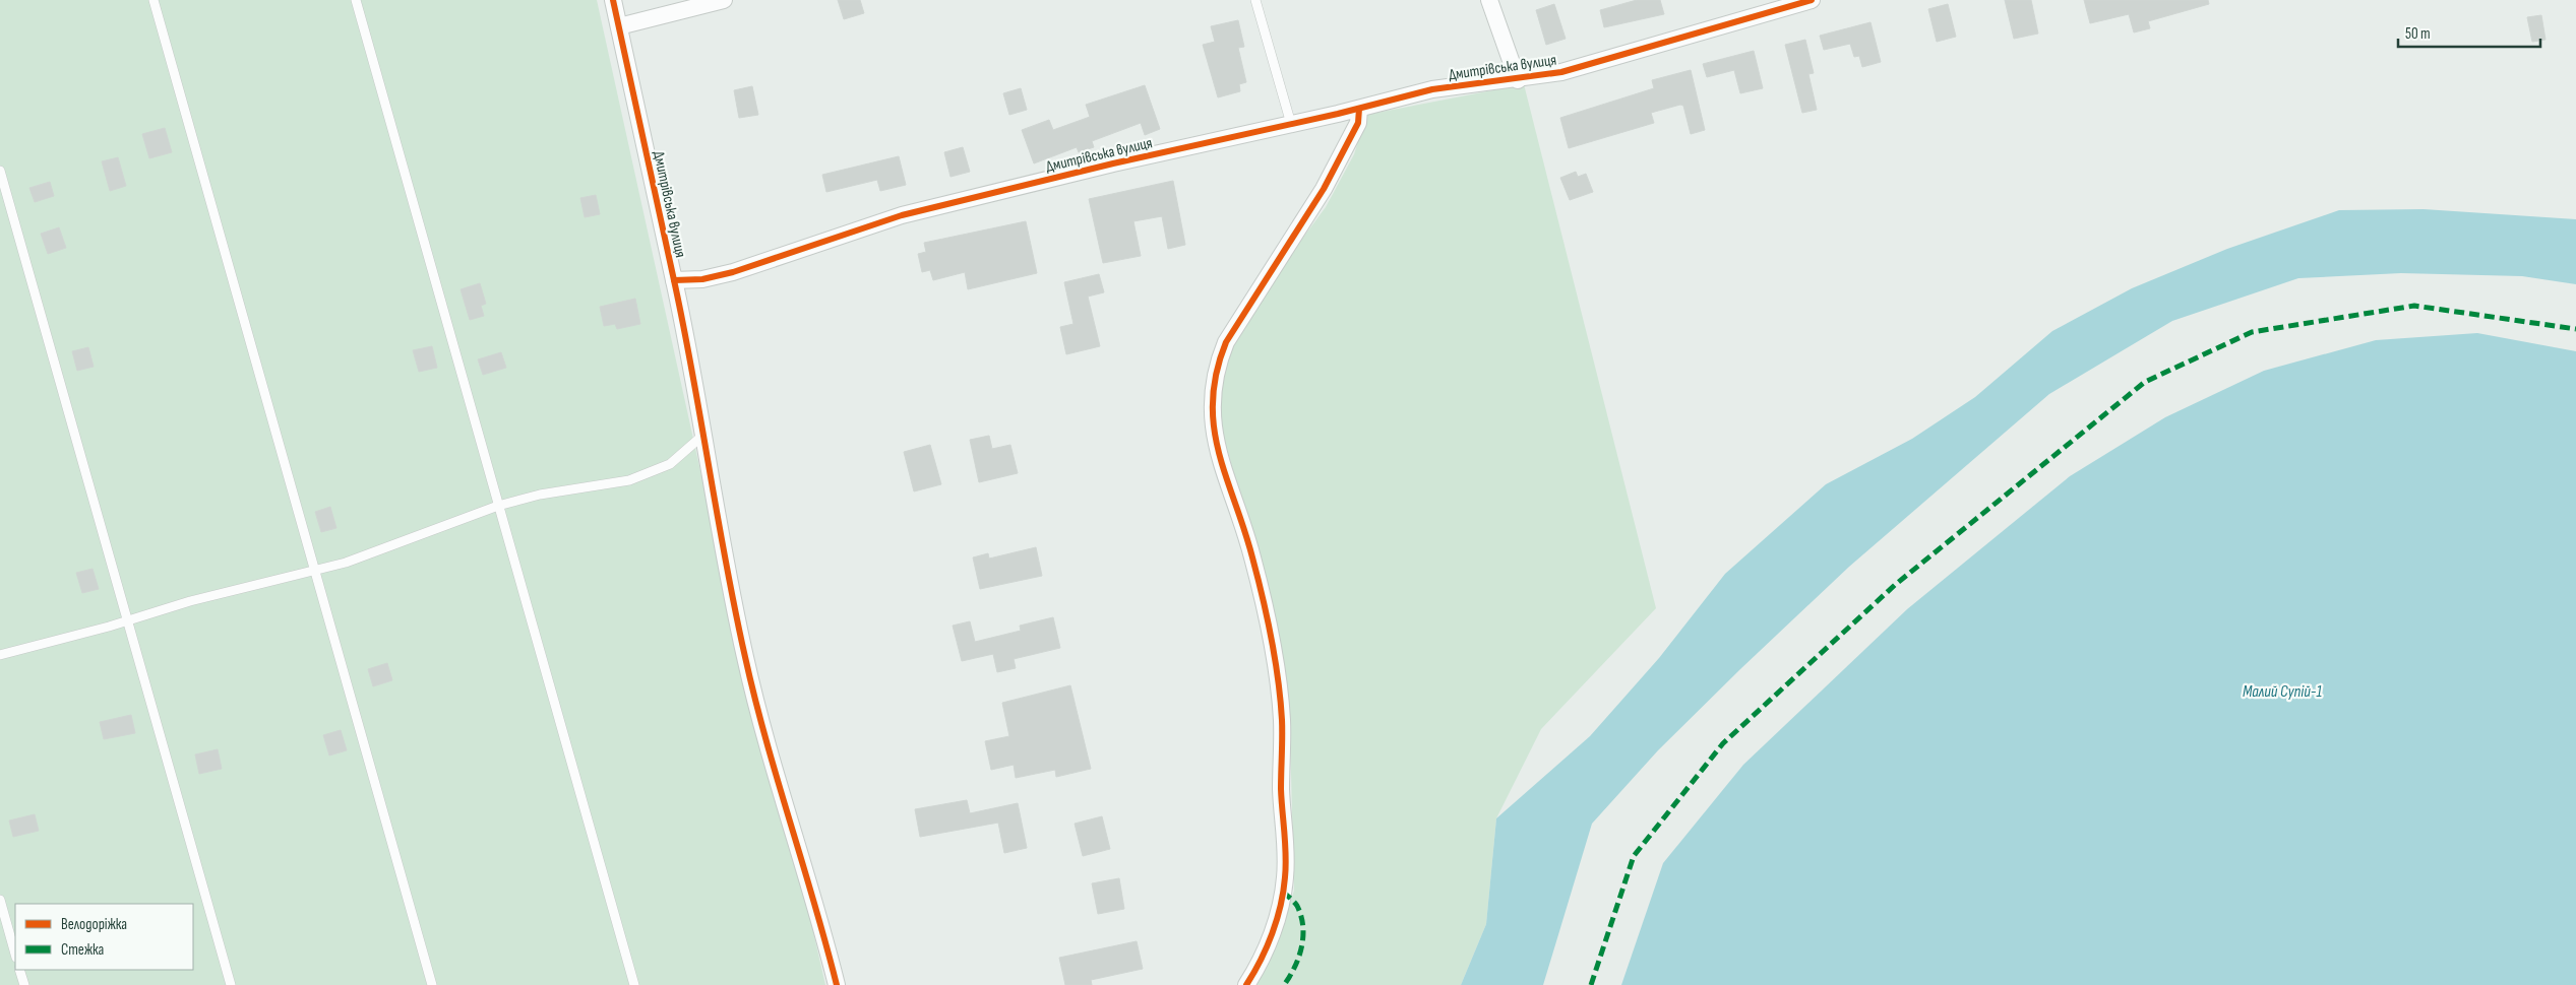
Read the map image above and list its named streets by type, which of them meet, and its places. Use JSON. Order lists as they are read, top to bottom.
{
  "streets": {
    "street": ["Дмитрівська вулиця"]
  },
  "water": ["Малий Супій-1"],
  "legend": ["Велодоріжка", "Стежка"],
  "scale_bar": "50 m"
}
